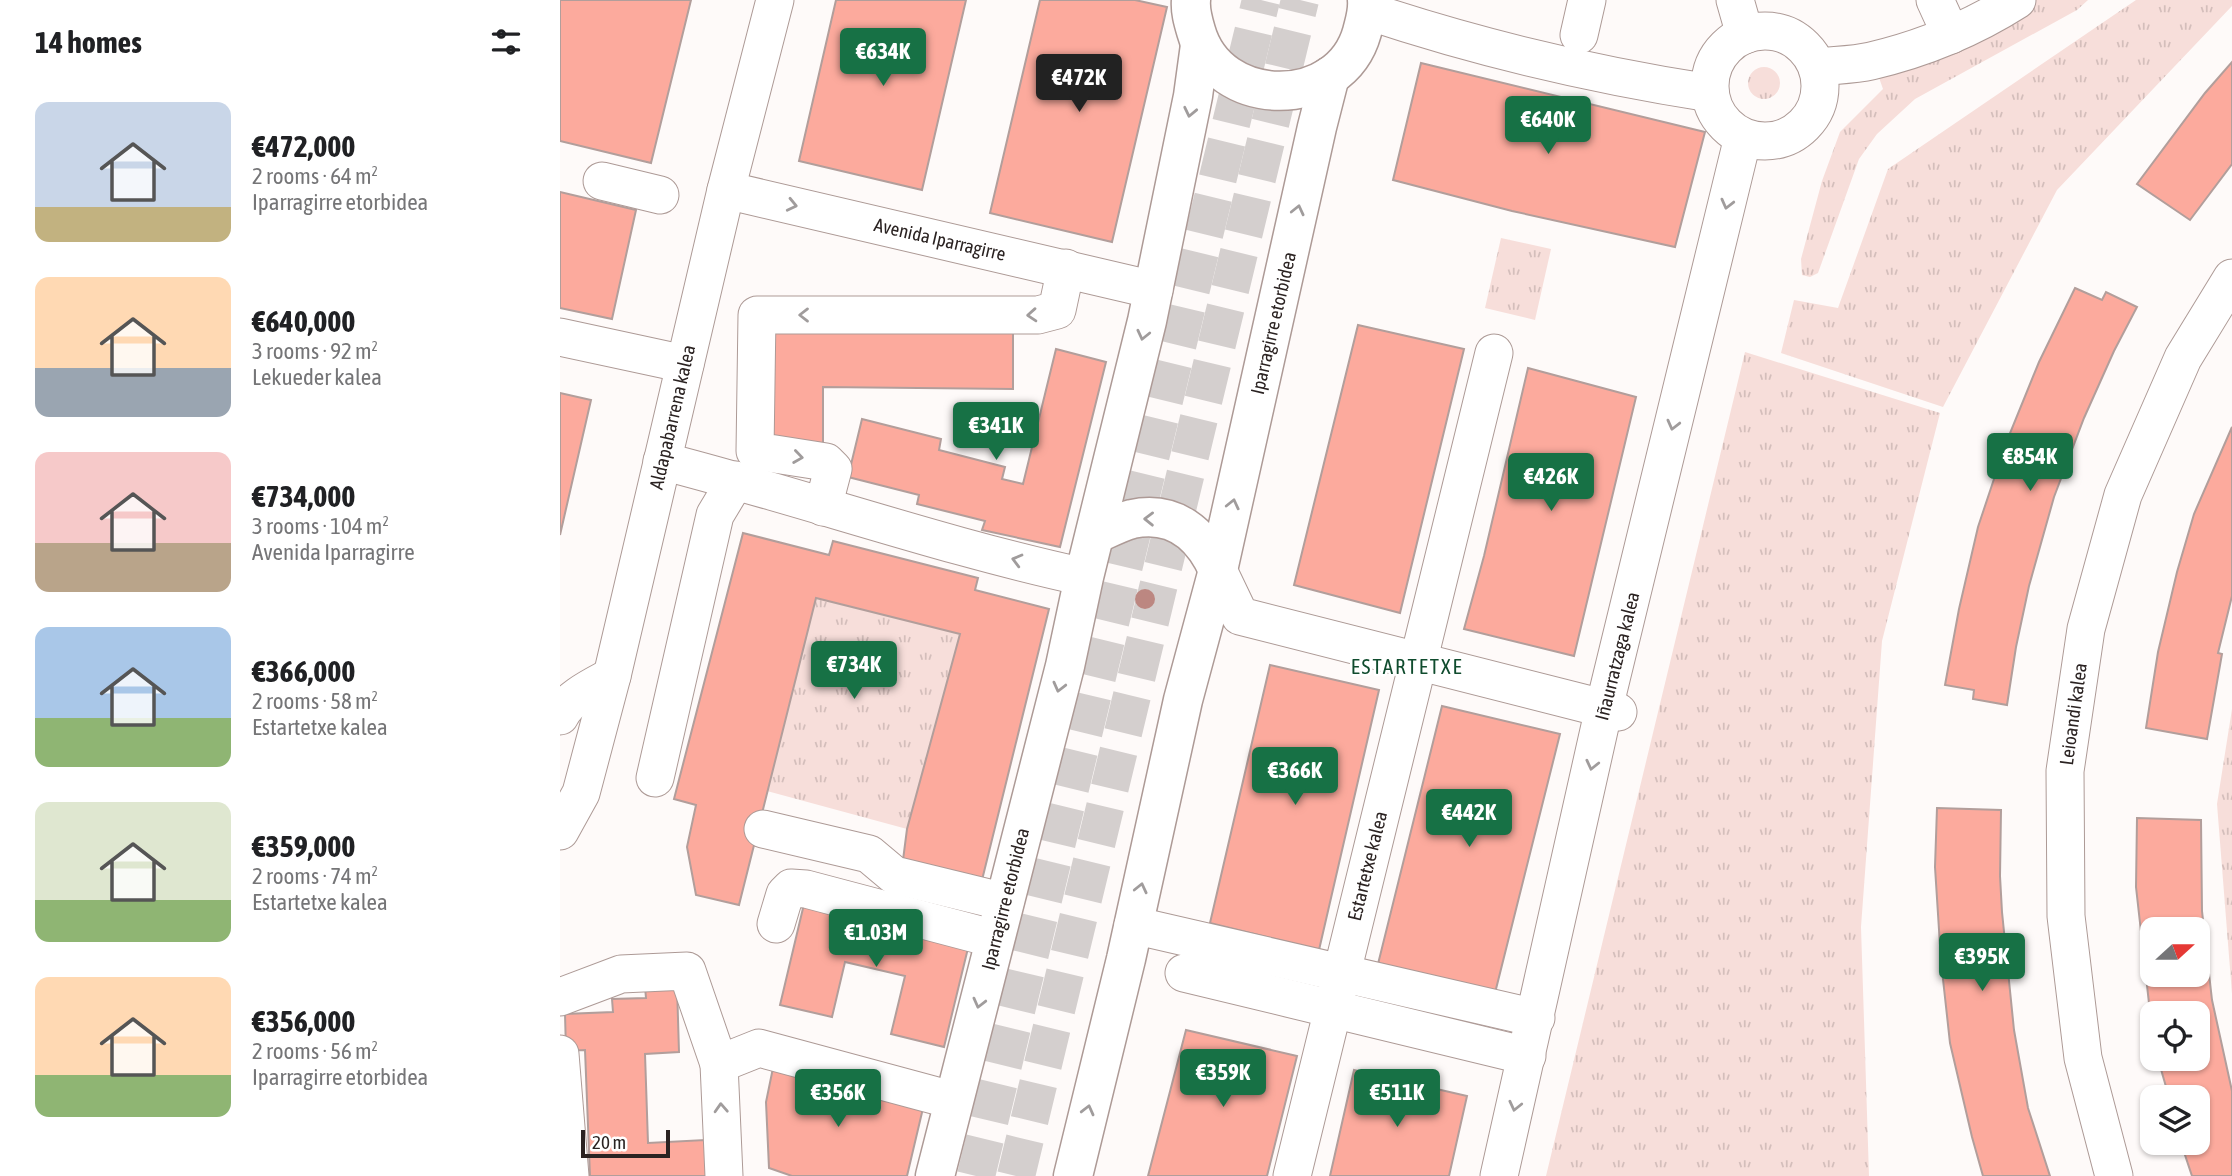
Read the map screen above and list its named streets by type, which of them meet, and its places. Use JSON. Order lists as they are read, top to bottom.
{
  "streets": {
    "main road": ["Iparragirre etorbidea"],
    "street": [
      "Avenida Iparragirre",
      "Aldapabarrena kalea",
      "Iñaurratzaga kalea",
      "Leioandi kalea",
      "Estartetxe kalea"
    ]
  },
  "crossings": [
    ["Avenida Iparragirre", "Aldapabarrena kalea"]
  ],
  "one_way": ["Iñaurratzaga kalea"],
  "districts": ["ESTARTETXE"],
  "scale_bar": "20 m",
  "north": "right",
  "page": {
    "heading": "14 homes",
    "price": [
      "€634K",
      "€472K",
      "€640K",
      "€341K",
      "€854K",
      "€426K",
      "€734K",
      "€366K",
      "€442K",
      "€1.03M",
      "€395K",
      "€359K",
      "€356K",
      "€511K"
    ],
    "list": [
      {
        "name": "€472,000",
        "note": "2 rooms · 64 m² · Iparragirre etorbidea"
      },
      {
        "name": "€640,000",
        "note": "3 rooms · 92 m² · Lekueder kalea"
      },
      {
        "name": "€734,000",
        "note": "3 rooms · 104 m² · Avenida Iparragirre"
      },
      {
        "name": "€366,000",
        "note": "2 rooms · 58 m² · Estartetxe kalea"
      },
      {
        "name": "€359,000",
        "note": "2 rooms · 74 m² · Estartetxe kalea"
      },
      {
        "name": "€356,000",
        "note": "2 rooms · 56 m² · Iparragirre etorbidea"
      }
    ],
    "scale": "20 m"
  }
}
